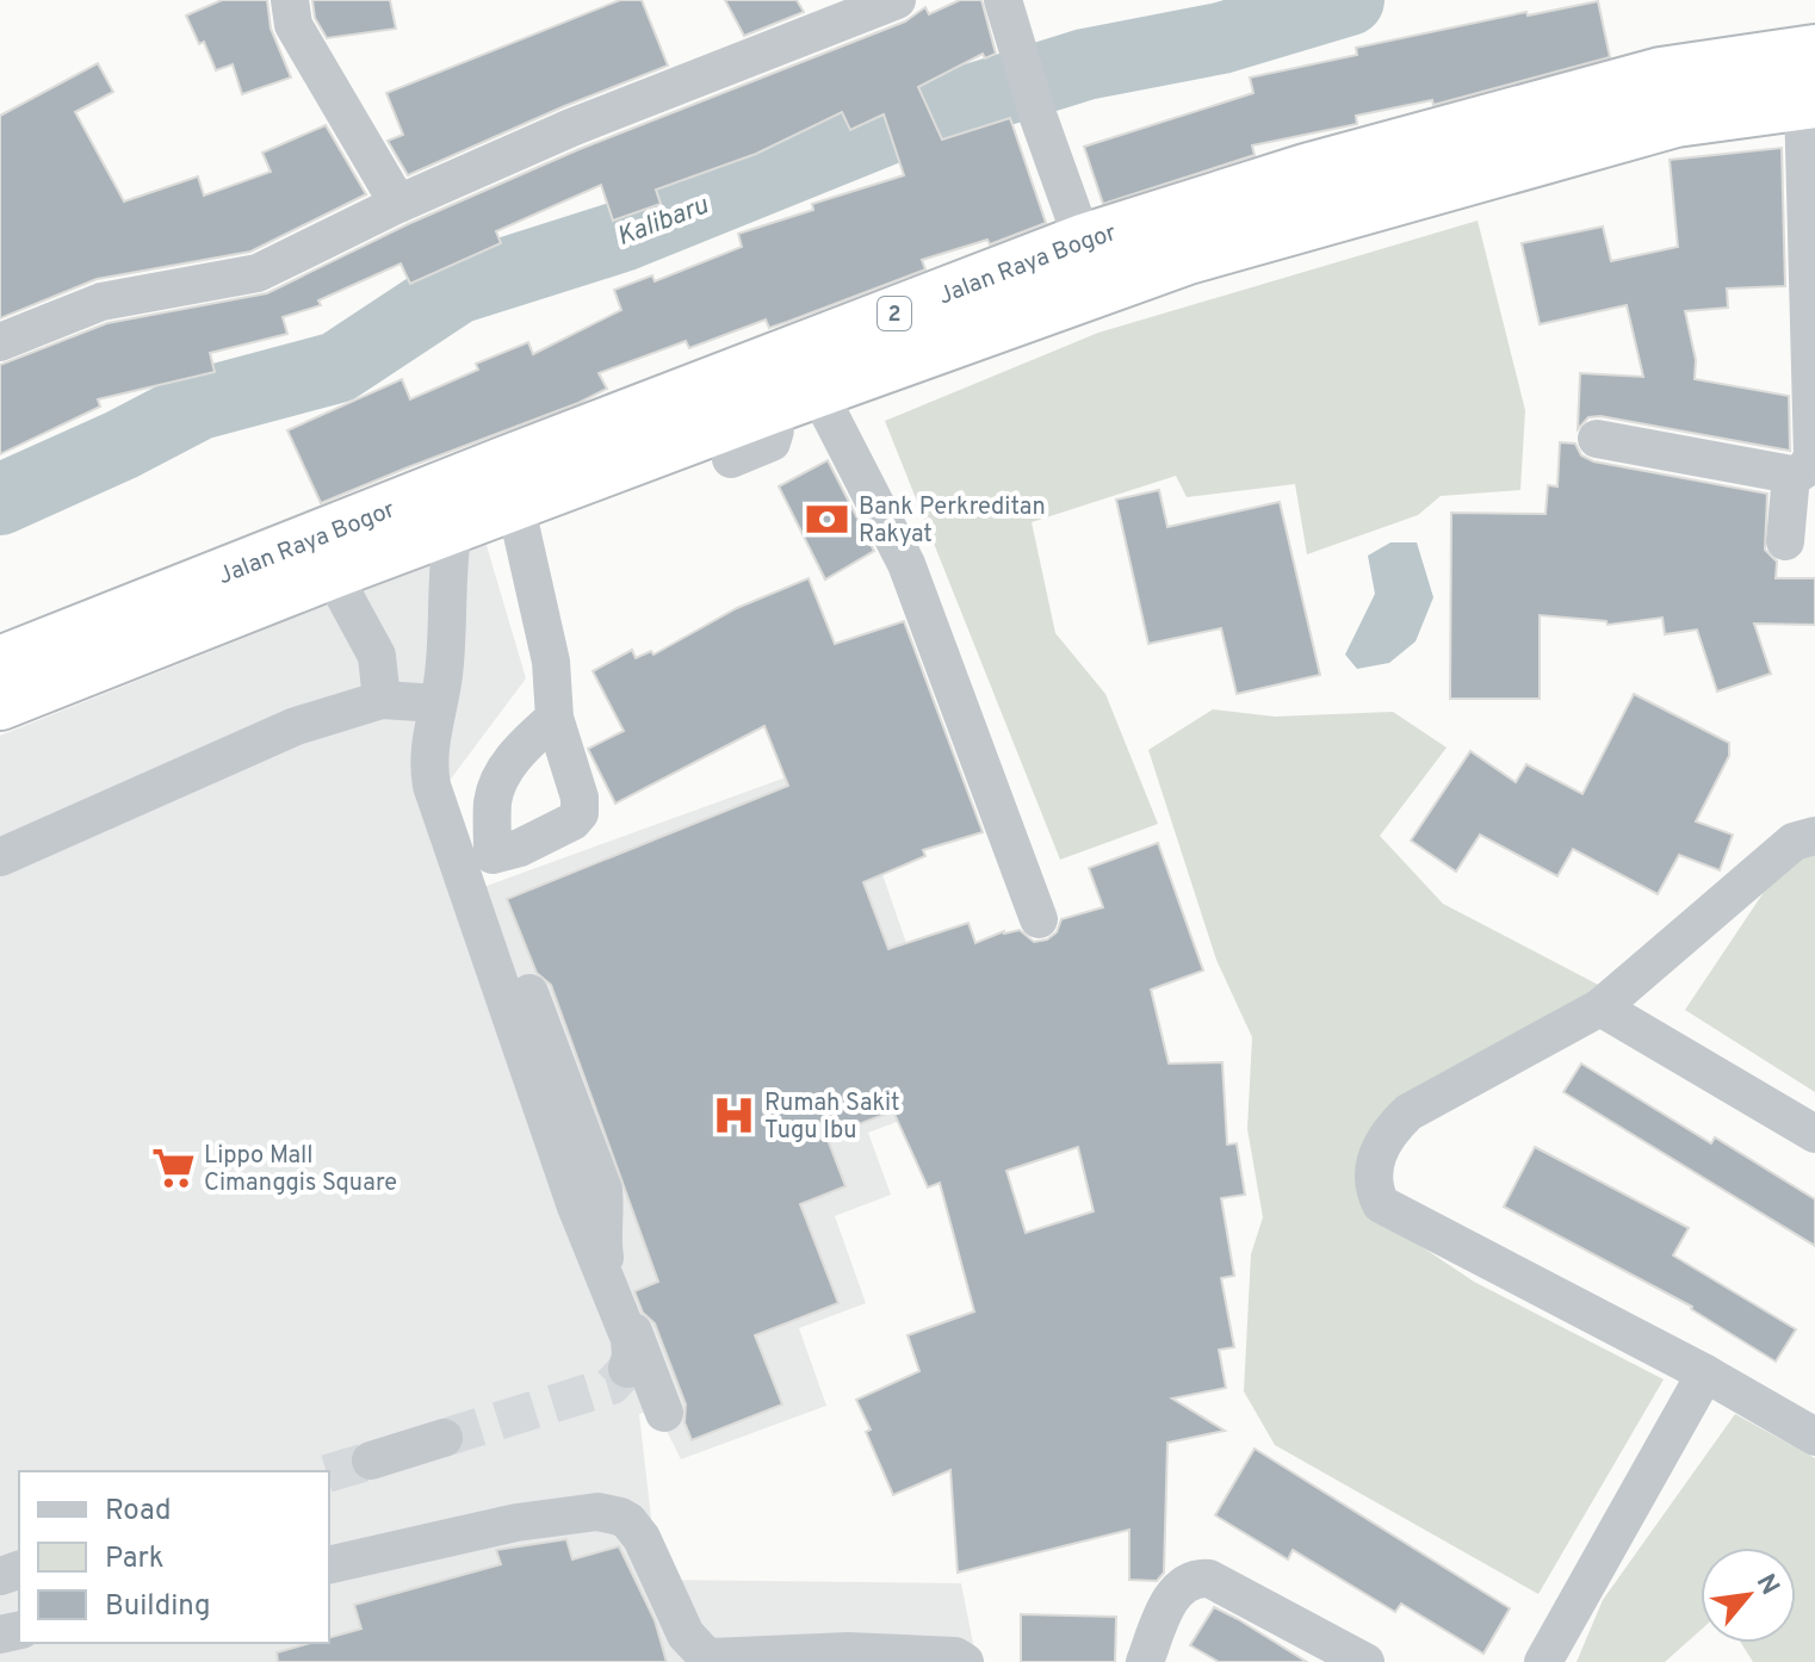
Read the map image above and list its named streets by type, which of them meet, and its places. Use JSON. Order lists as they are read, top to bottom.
{
  "streets": {
    "highway": ["Jalan Raya Bogor", "2"]
  },
  "water": ["Kalibaru"],
  "places": {
    "bank": ["Bank Perkreditan Rakyat"],
    "hospital": ["Rumah Sakit Tugu Ibu"],
    "supermarket": ["Lippo Mall Cimanggis Square"]
  },
  "legend": ["Road", "Park", "Building"],
  "north": "top right"
}
